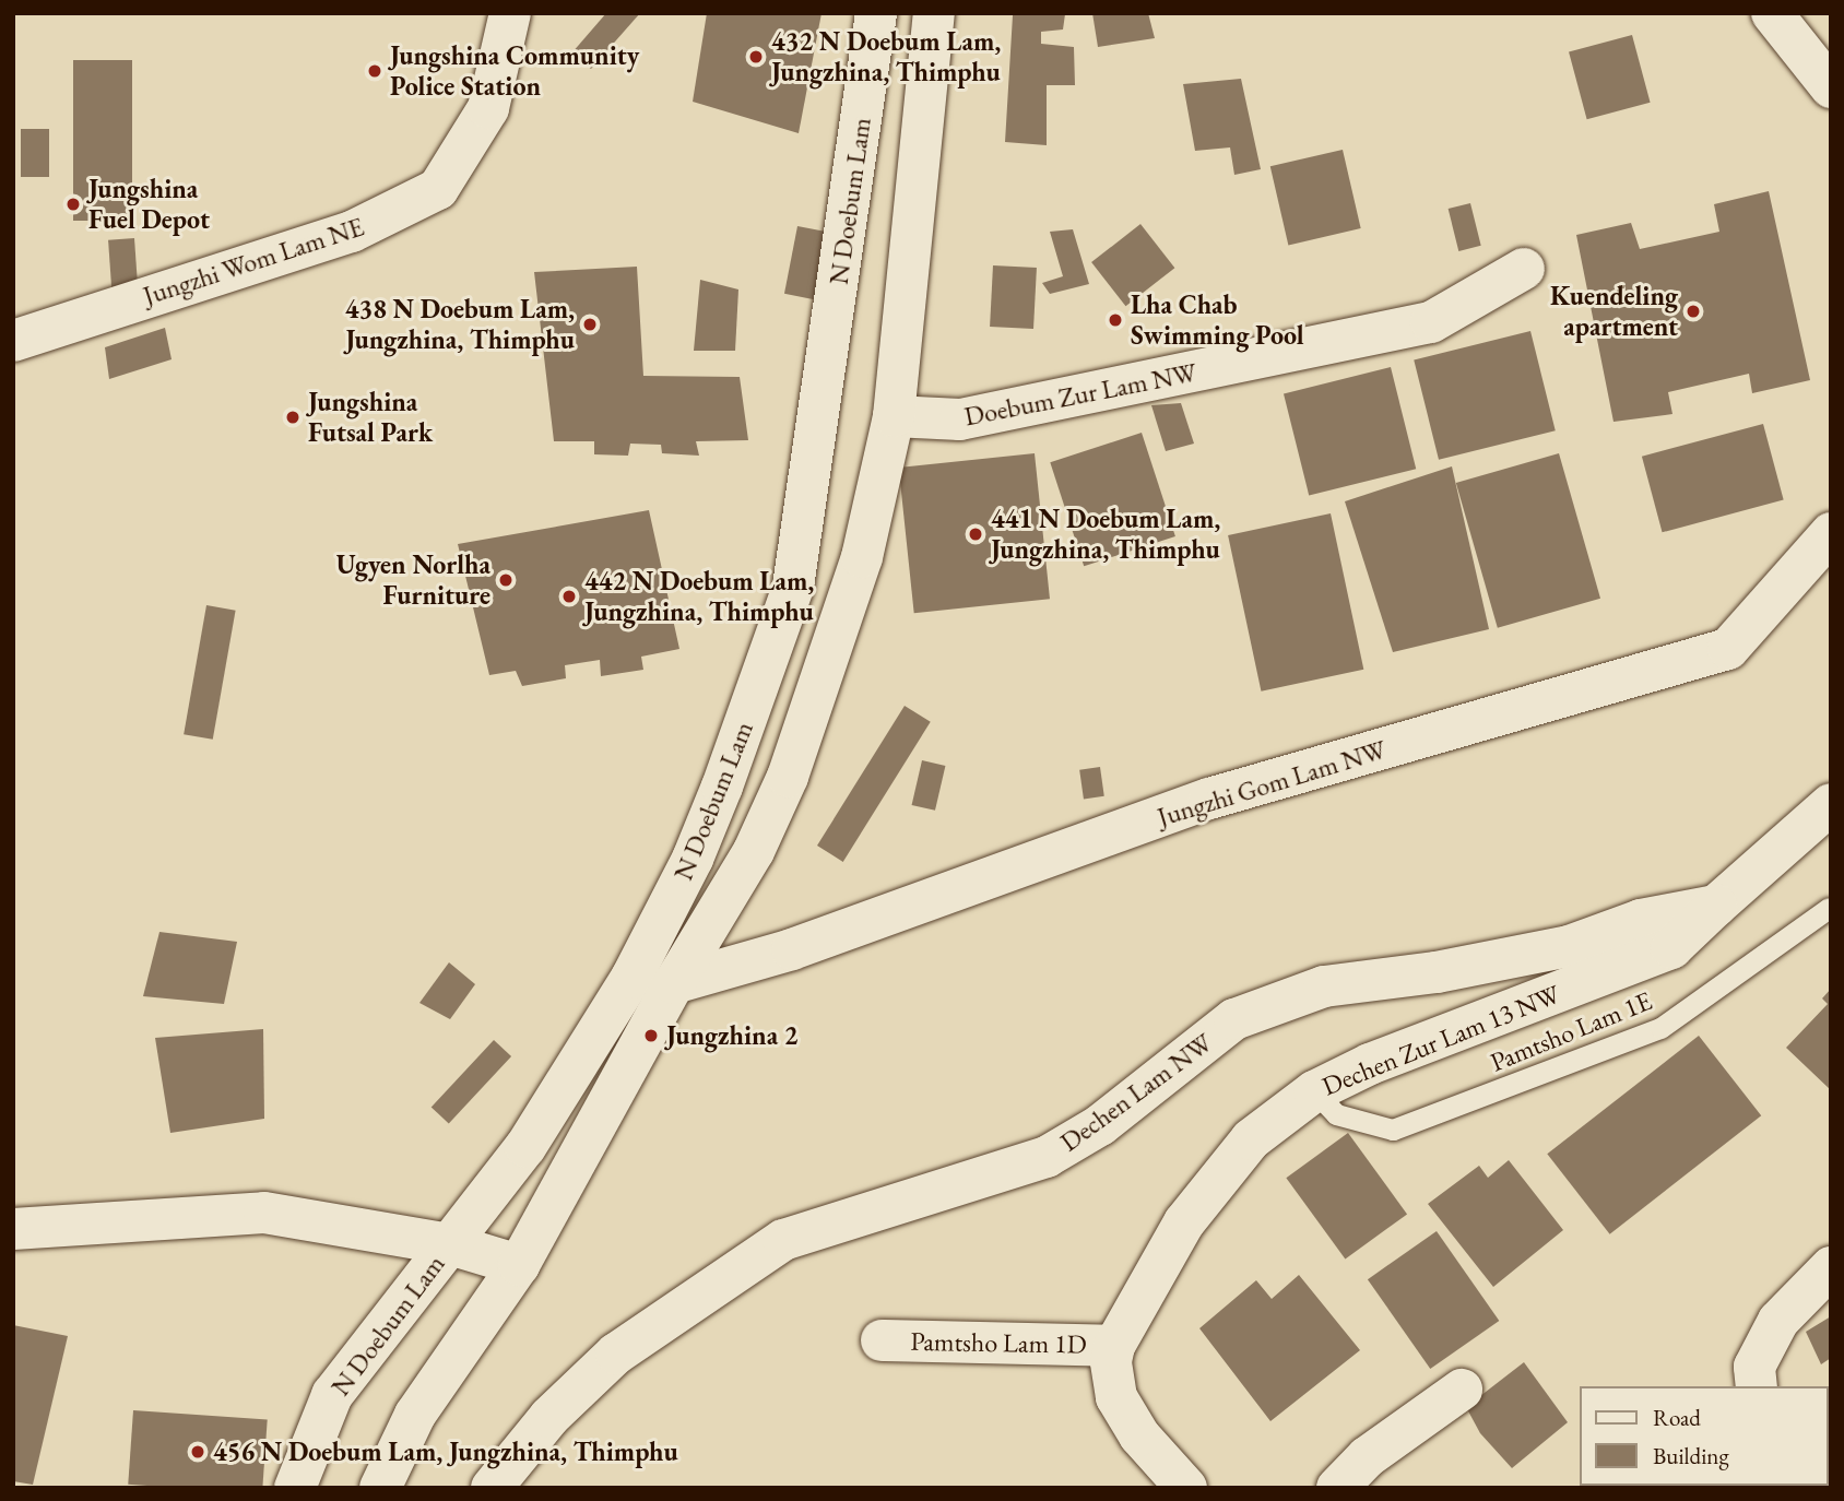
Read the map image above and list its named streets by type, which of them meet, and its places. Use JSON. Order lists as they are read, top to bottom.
{
  "streets": {
    "street": [
      "N Doebum Lam",
      "Jungzhi Wom Lam NE",
      "Doebum Zur Lam NW",
      "Jungzhi Gom Lam NW",
      "Dechen Zur Lam 13 NW",
      "Dechen Lam NW",
      "Pamtsho Lam 1D"
    ],
    "lane": ["Pamtsho Lam 1E"]
  },
  "crossings": [
    ["N Doebum Lam", "Doebum Zur Lam NW"],
    ["N Doebum Lam", "Jungzhi Gom Lam NW"],
    ["Pamtsho Lam 1E", "Dechen Zur Lam 13 NW"],
    ["Dechen Zur Lam 13 NW", "Dechen Lam NW"],
    ["Dechen Zur Lam 13 NW", "Pamtsho Lam 1D"]
  ],
  "places": [
    "432 N Doebum Lam, Jungzhina, Thimphu",
    "Jungshina Community Police Station",
    "Jungshina Fuel Depot",
    "Kuendeling apartment",
    "Lha Chab Swimming Pool",
    "438 N Doebum Lam, Jungzhina, Thimphu",
    "Jungshina Futsal Park",
    "441 N Doebum Lam, Jungzhina, Thimphu",
    "Ugyen Norlha Furniture",
    "442 N Doebum Lam, Jungzhina, Thimphu",
    "Jungzhina 2",
    "456 N Doebum Lam, Jungzhina, Thimphu"
  ],
  "legend": ["Road", "Building"]
}
